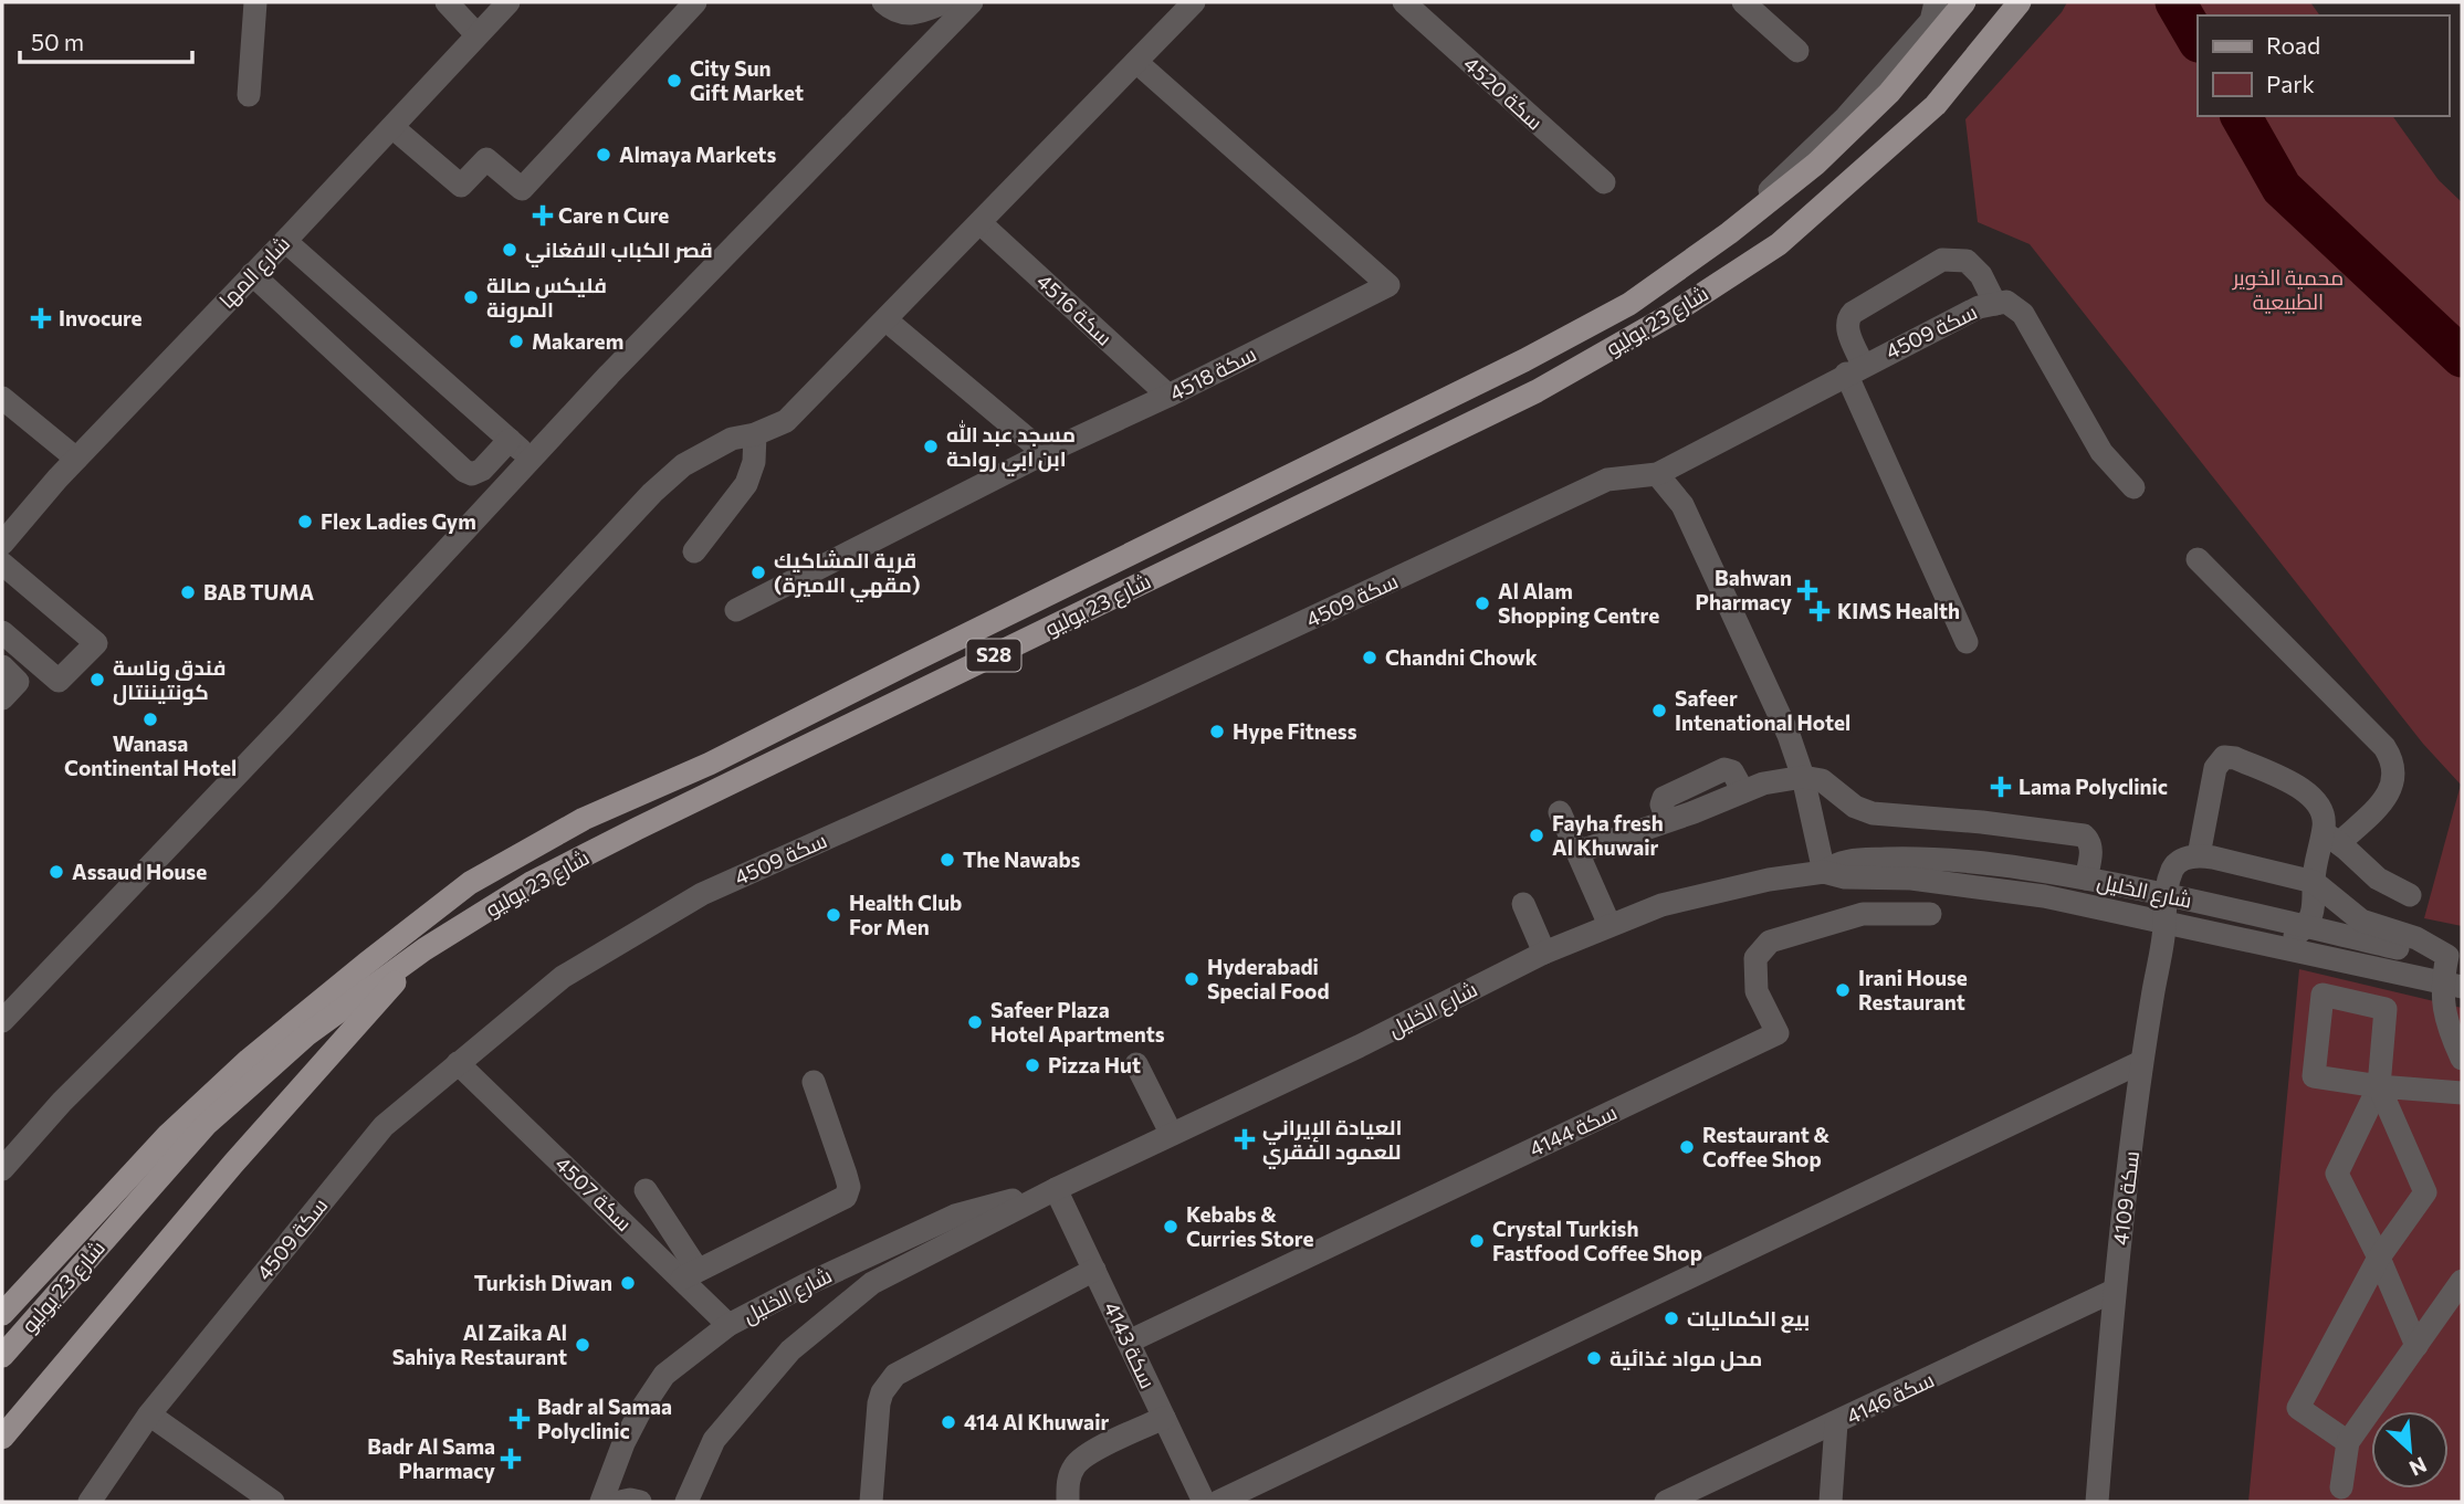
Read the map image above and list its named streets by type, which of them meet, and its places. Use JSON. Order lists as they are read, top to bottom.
{
  "streets": {
    "main road": ["شارع 23 يوليو", "S28"],
    "street": [
      "سكة 4520",
      "شارع المها",
      "سكة 4516",
      "سكة 4509",
      "سكة 4518",
      "شارع الخليل",
      "سكة 4144",
      "سكة 4507",
      "سكة 4109",
      "سكة 4143",
      "سكة 4146"
    ]
  },
  "crossings": [
    ["سكة 4516", "سكة 4518"],
    ["سكة 4509", "سكة 4507"],
    ["شارع الخليل", "سكة 4507"],
    ["شارع الخليل", "سكة 4109"],
    ["شارع الخليل", "سكة 4143"],
    ["سكة 4144", "سكة 4143"],
    ["سكة 4109", "سكة 4146"]
  ],
  "parks": ["محمية الخوير الطبيعية"],
  "places": {
    "other": [
      "City Sun Gift Market",
      "Almaya Markets",
      "قصر الكباب الافغاني",
      "فليكس صالة المرونة",
      "Makarem",
      "مسجد عبد الله ابن ابي رواحة",
      "Flex Ladies Gym",
      "قرية المشاكيك (مقهي الاميرة)",
      "BAB TUMA",
      "Al Alam Shopping Centre",
      "Chandni Chowk",
      "فندق وناسة كونتيننتال",
      "Safeer Intenational Hotel",
      "Wanasa Continental Hotel",
      "Hype Fitness",
      "Fayha fresh Al Khuwair",
      "The Nawabs",
      "Assaud House",
      "Health Club For Men",
      "Hyderabadi Special Food",
      "Irani House Restaurant",
      "Safeer Plaza Hotel Apartments",
      "Pizza Hut",
      "Restaurant & Coffee Shop",
      "Kebabs & Curries Store",
      "Crystal Turkish Fastfood Coffee Shop",
      "Turkish Diwan",
      "بيع الكماليات",
      "Al Zaika Al Sahiya Restaurant",
      "محل مواد غذائية",
      "414 Al Khuwair"
    ],
    "health": [
      "Care n Cure",
      "Invocure",
      "Bahwan Pharmacy",
      "KIMS Health",
      "Lama Polyclinic",
      "العيادة الإيراني للعمود الفقري",
      "Badr al Samaa Polyclinic",
      "Badr Al Sama Pharmacy"
    ]
  },
  "legend": ["Road", "Park"],
  "scale_bar": "50 m",
  "north": "bottom right"
}
